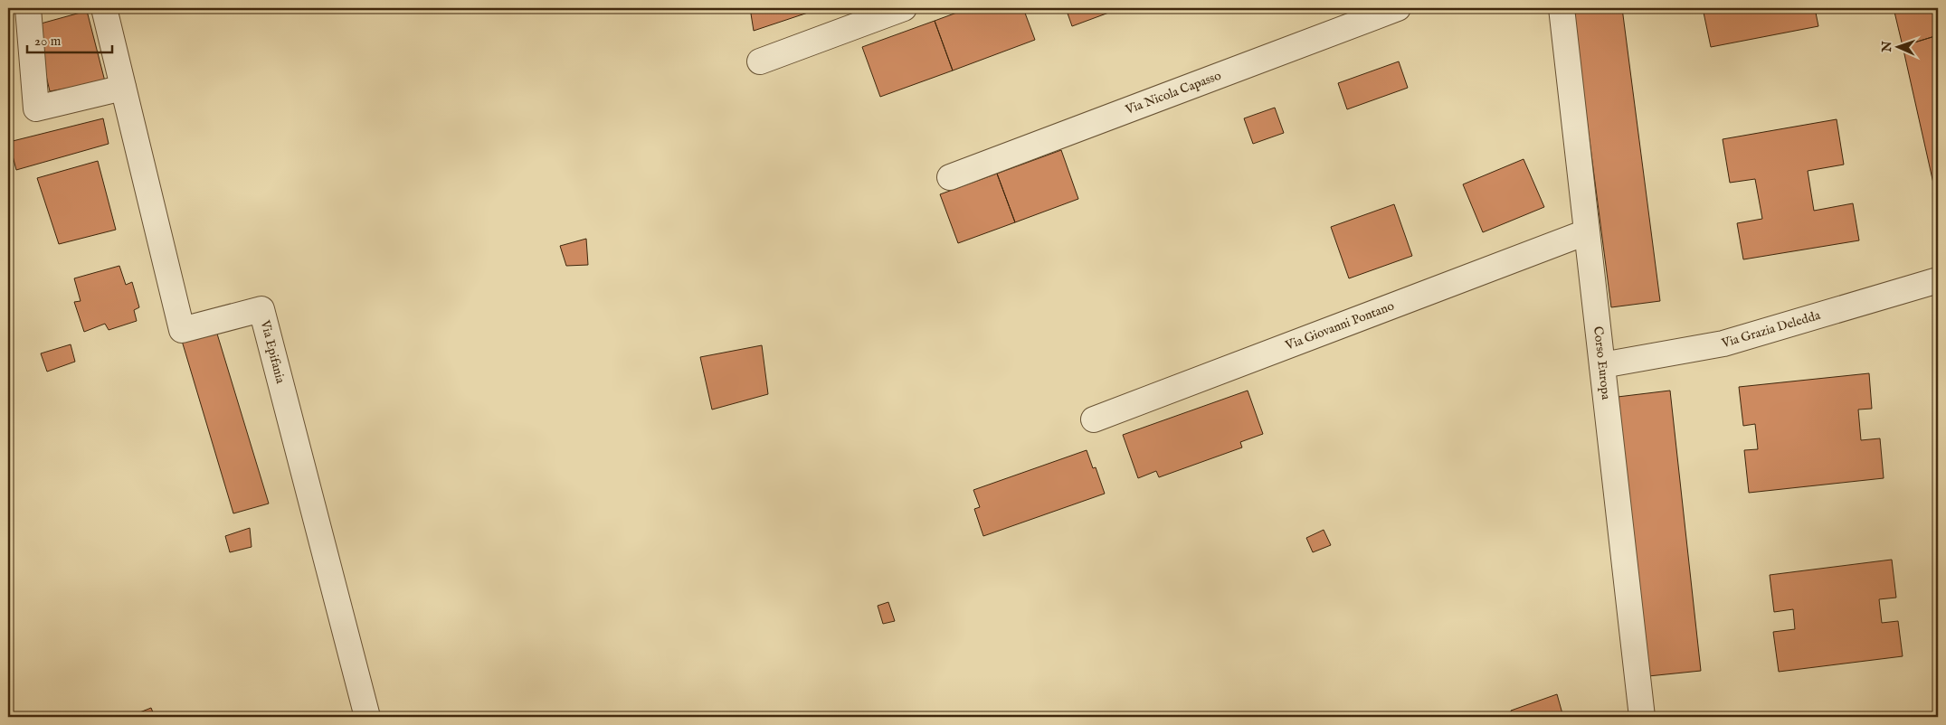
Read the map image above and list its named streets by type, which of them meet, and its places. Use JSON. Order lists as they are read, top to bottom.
{
  "streets": {
    "street": [
      "Via Nicola Capasso",
      "Via Giovanni Pontano",
      "Via Grazia Deledda",
      "Via Epifania",
      "Corso Europa"
    ]
  },
  "crossings": [
    ["Via Giovanni Pontano", "Corso Europa"],
    ["Via Grazia Deledda", "Corso Europa"]
  ],
  "scale_bar": "20 m",
  "north": "left"
}
